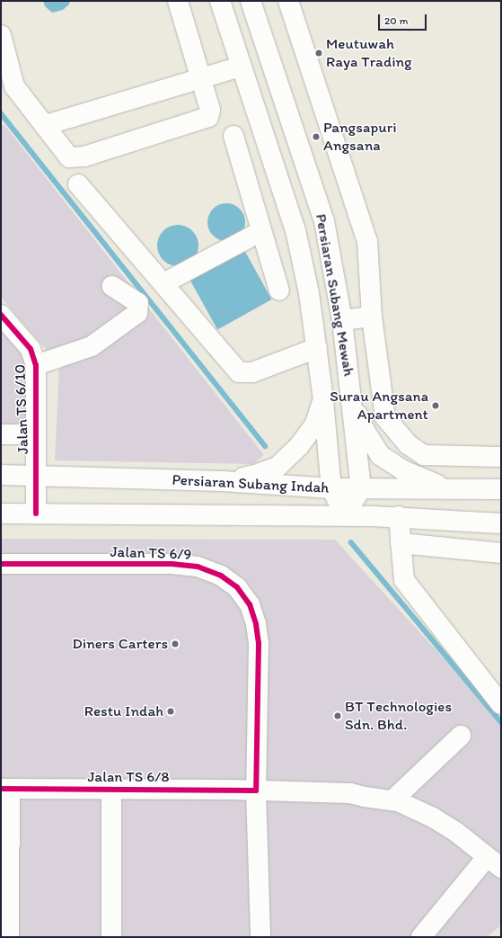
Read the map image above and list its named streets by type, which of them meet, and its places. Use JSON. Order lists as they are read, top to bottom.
{
  "streets": {
    "main road": [
      "Persiaran Subang Mewah",
      "Jalan TS 6/10",
      "Persiaran Subang Indah",
      "Jalan TS 6/9",
      "Jalan TS 6/8"
    ]
  },
  "crossings": [
    ["Persiaran Subang Mewah", "Persiaran Subang Indah"],
    ["Jalan TS 6/10", "Persiaran Subang Indah"],
    ["Jalan TS 6/9", "Jalan TS 6/8"]
  ],
  "places": [
    "Meutuwah Raya Trading",
    "Pangsapuri Angsana",
    "Surau Angsana Apartment",
    "Diners Carters",
    "Restu Indah",
    "BT Technologies Sdn. Bhd."
  ],
  "scale_bar": "20 m"
}
